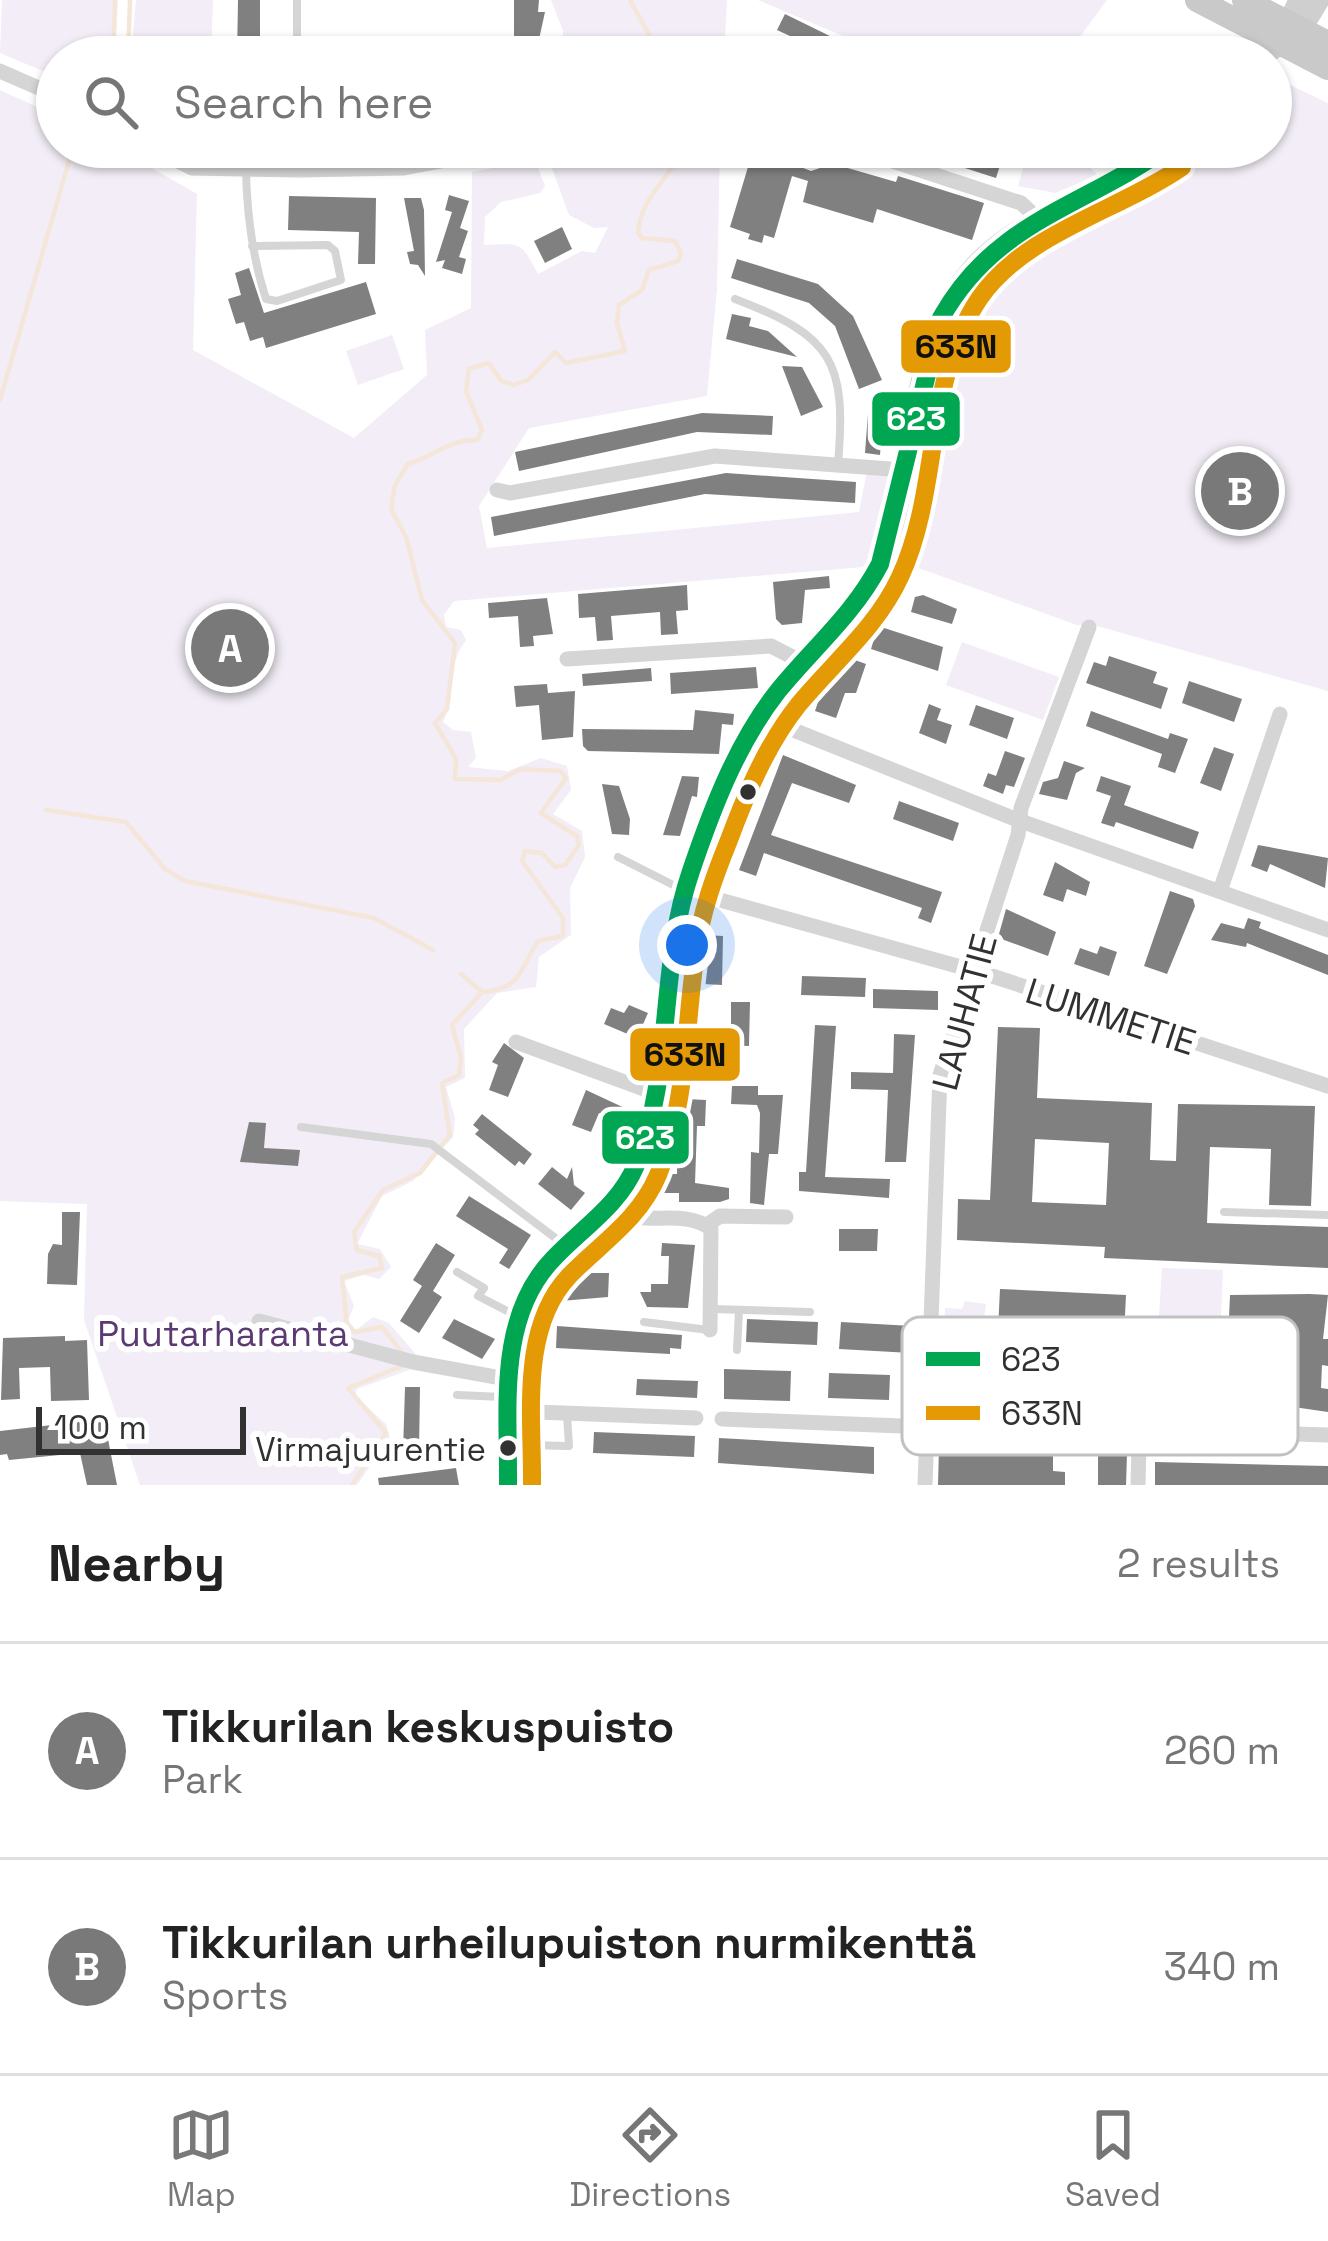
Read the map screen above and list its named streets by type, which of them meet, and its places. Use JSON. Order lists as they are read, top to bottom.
{
  "streets": {
    "street": ["LAUHATIE", "LUMMETIE"]
  },
  "crossings": [
    ["LAUHATIE", "LUMMETIE"]
  ],
  "parks": ["Puutarharanta"],
  "places": ["Virmajuurentie"],
  "lines": ["transit line 623", "transit line 633N"],
  "legend": ["623", "633N"],
  "scale_bar": "100 m",
  "page": {
    "search": "Search here",
    "pins": ["B", "A"],
    "scale": "100 m",
    "heading": ["Nearby", "2 results"],
    "list": [
      {
        "mark": "A",
        "name": "Tikkurilan keskuspuisto",
        "note": "Park",
        "value": "260 m"
      },
      {
        "mark": "B",
        "name": "Tikkurilan urheilupuiston nurmikenttä",
        "note": "Sports",
        "value": "340 m"
      }
    ],
    "nav": ["Map", "Directions", "Saved"]
  }
}
